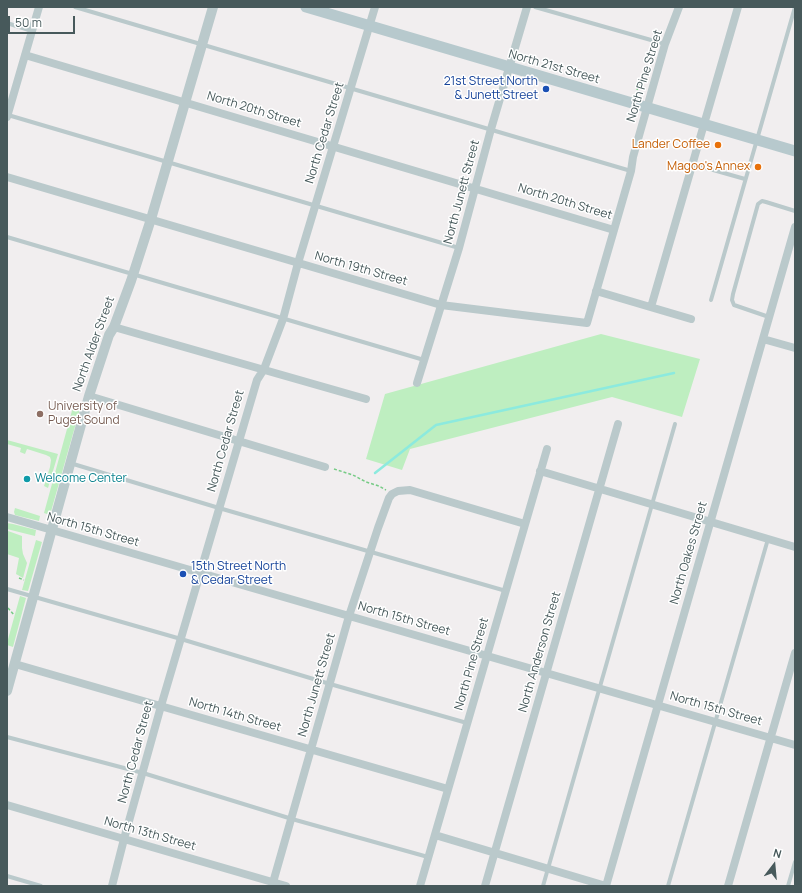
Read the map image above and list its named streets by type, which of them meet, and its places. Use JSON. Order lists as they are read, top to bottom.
{
  "streets": {
    "main road": ["North 21st Street"],
    "street": [
      "North Pine Street",
      "North 20th Street",
      "North Cedar Street",
      "North Junett Street",
      "North 19th Street",
      "North Alder Street",
      "North 15th Street",
      "North Oakes Street",
      "North Anderson Street",
      "North 14th Street",
      "North 13th Street"
    ]
  },
  "crossings": [
    ["North 21st Street", "North Pine Street"],
    ["North 21st Street", "North Cedar Street"],
    ["North 21st Street", "North Junett Street"],
    ["North Pine Street", "North 20th Street"],
    ["North Pine Street", "North 19th Street"],
    ["North Pine Street", "North 15th Street"],
    ["North Pine Street", "North 14th Street"],
    ["North 20th Street", "North Cedar Street"],
    ["North 20th Street", "North Junett Street"],
    ["North 20th Street", "North Alder Street"],
    ["North Cedar Street", "North 19th Street"],
    ["North Cedar Street", "North 15th Street"],
    ["North Cedar Street", "North 14th Street"],
    ["North Cedar Street", "North 13th Street"],
    ["North Junett Street", "North 19th Street"],
    ["North Junett Street", "North 15th Street"],
    ["North Junett Street", "North 14th Street"],
    ["North Junett Street", "North 13th Street"],
    ["North 19th Street", "North Alder Street"],
    ["North Alder Street", "North 15th Street"],
    ["North Alder Street", "North 14th Street"],
    ["North 15th Street", "North Oakes Street"],
    ["North 15th Street", "North Anderson Street"]
  ],
  "places": [
    "21st Street North & Junett Street",
    "Lander Coffee",
    "Magoo's Annex",
    "University of Puget Sound",
    "Welcome Center",
    "15th Street North & Cedar Street"
  ],
  "scale_bar": "50 m",
  "north": "top"
}
